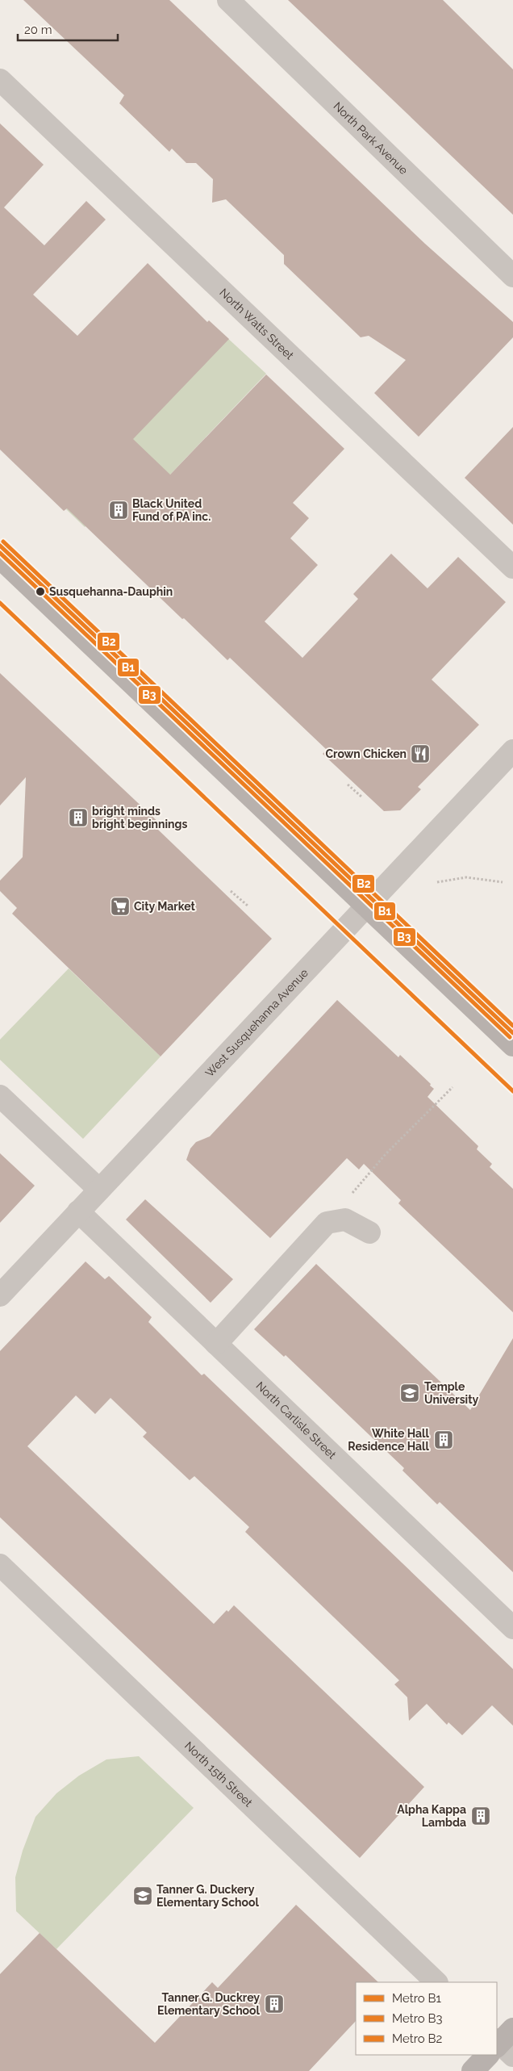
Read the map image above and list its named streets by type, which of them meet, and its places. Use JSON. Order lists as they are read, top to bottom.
{
  "streets": {
    "street": [
      "North Park Avenue",
      "North Watts Street",
      "West Susquehanna Avenue",
      "North Carlisle Street",
      "North 15th Street"
    ]
  },
  "crossings": [
    ["West Susquehanna Avenue", "North Carlisle Street"]
  ],
  "places": {
    "building": [
      "Black United Fund of PA inc.",
      "bright minds bright beginnings",
      "White Hall Residence Hall",
      "Alpha Kappa Lambda",
      "Tanner G. Duckrey Elementary School"
    ],
    "other": ["Susquehanna-Dauphin"],
    "restaurant": ["Crown Chicken"],
    "supermarket": ["City Market"],
    "school or university": ["Temple University", "Tanner G. Duckery Elementary School"]
  },
  "lines": ["metro line B2", "metro line B1", "metro line B3"],
  "legend": ["Metro B1", "Metro B3", "Metro B2"],
  "scale_bar": "20 m"
}
